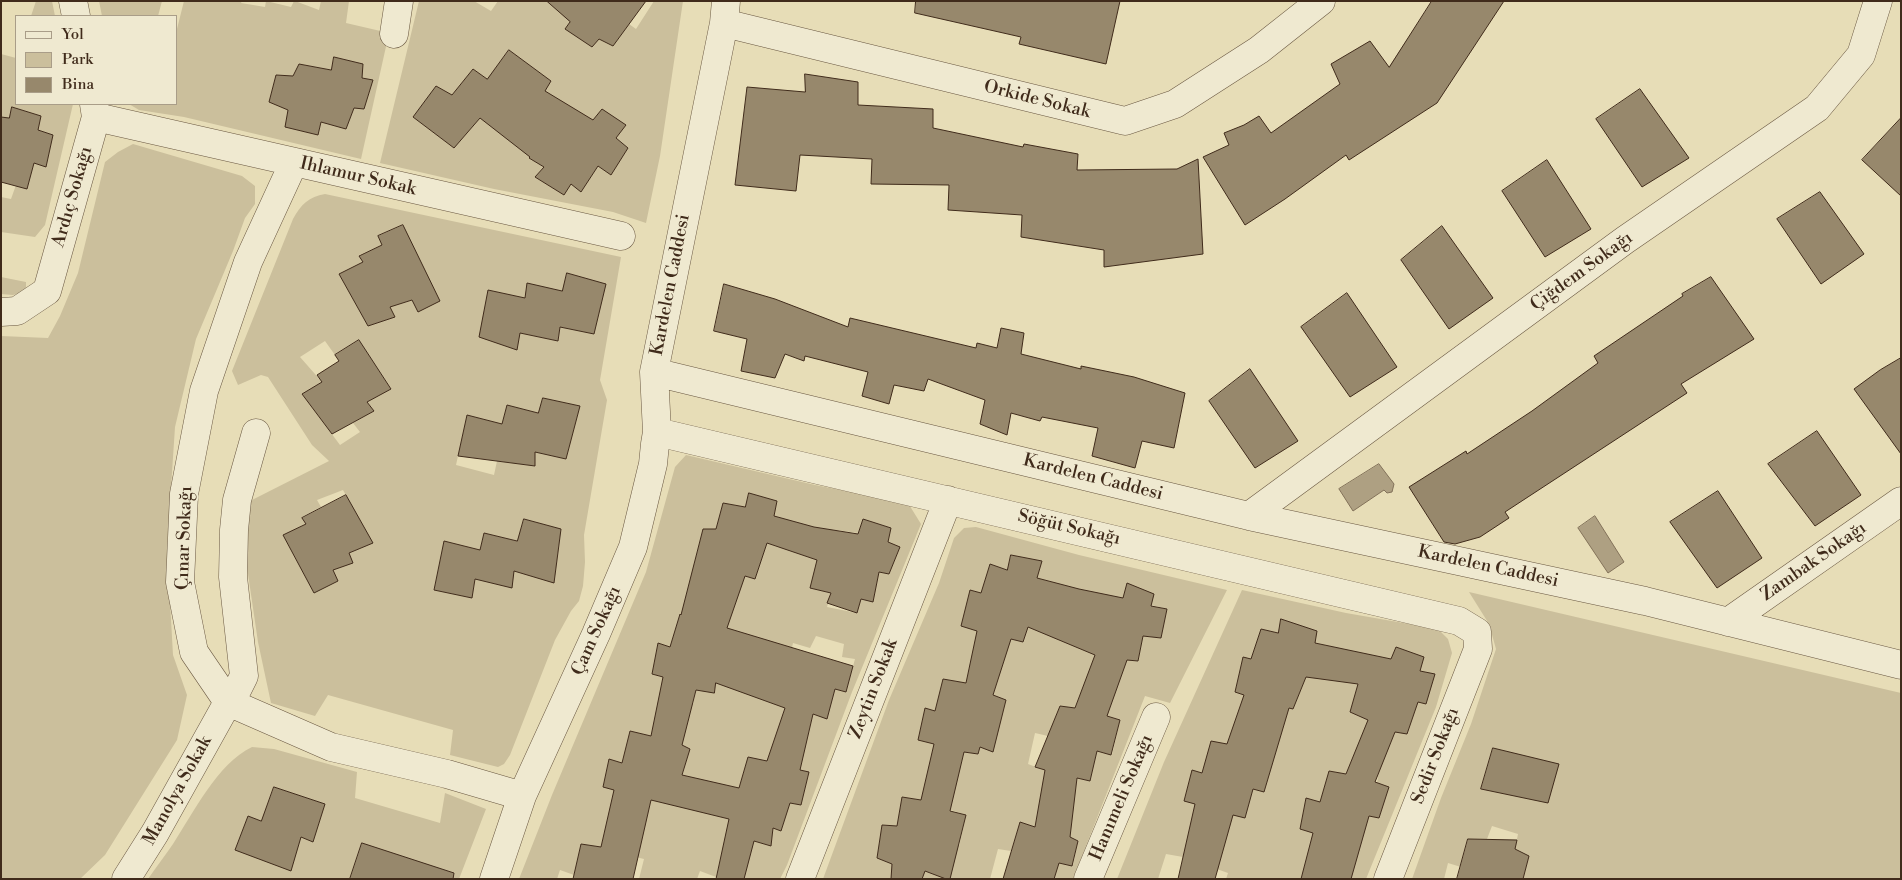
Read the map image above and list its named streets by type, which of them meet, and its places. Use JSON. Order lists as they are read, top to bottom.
{
  "streets": {
    "street": [
      "Orkide Sokak",
      "Ihlamur Sokak",
      "Ardıç Sokağı",
      "Çiğdem Sokağı",
      "Kardelen Caddesi",
      "Söğüt Sokağı",
      "Çınar Sokağı",
      "Zambak Sokağı",
      "Çam Sokağı",
      "Zeytin Sokak",
      "Sedir Sokağı",
      "Manolya Sokak",
      "Hanımeli Sokağı"
    ]
  },
  "crossings": [
    ["Orkide Sokak", "Kardelen Caddesi"],
    ["Ihlamur Sokak", "Ardıç Sokağı"],
    ["Ihlamur Sokak", "Çınar Sokağı"],
    ["Çiğdem Sokağı", "Kardelen Caddesi"],
    ["Kardelen Caddesi", "Zambak Sokağı"],
    ["Kardelen Caddesi", "Çam Sokağı"],
    ["Söğüt Sokağı", "Çam Sokağı"],
    ["Söğüt Sokağı", "Zeytin Sokak"],
    ["Söğüt Sokağı", "Sedir Sokağı"],
    ["Çınar Sokağı", "Manolya Sokak"]
  ],
  "legend": ["Yol", "Park", "Bina"]
}
